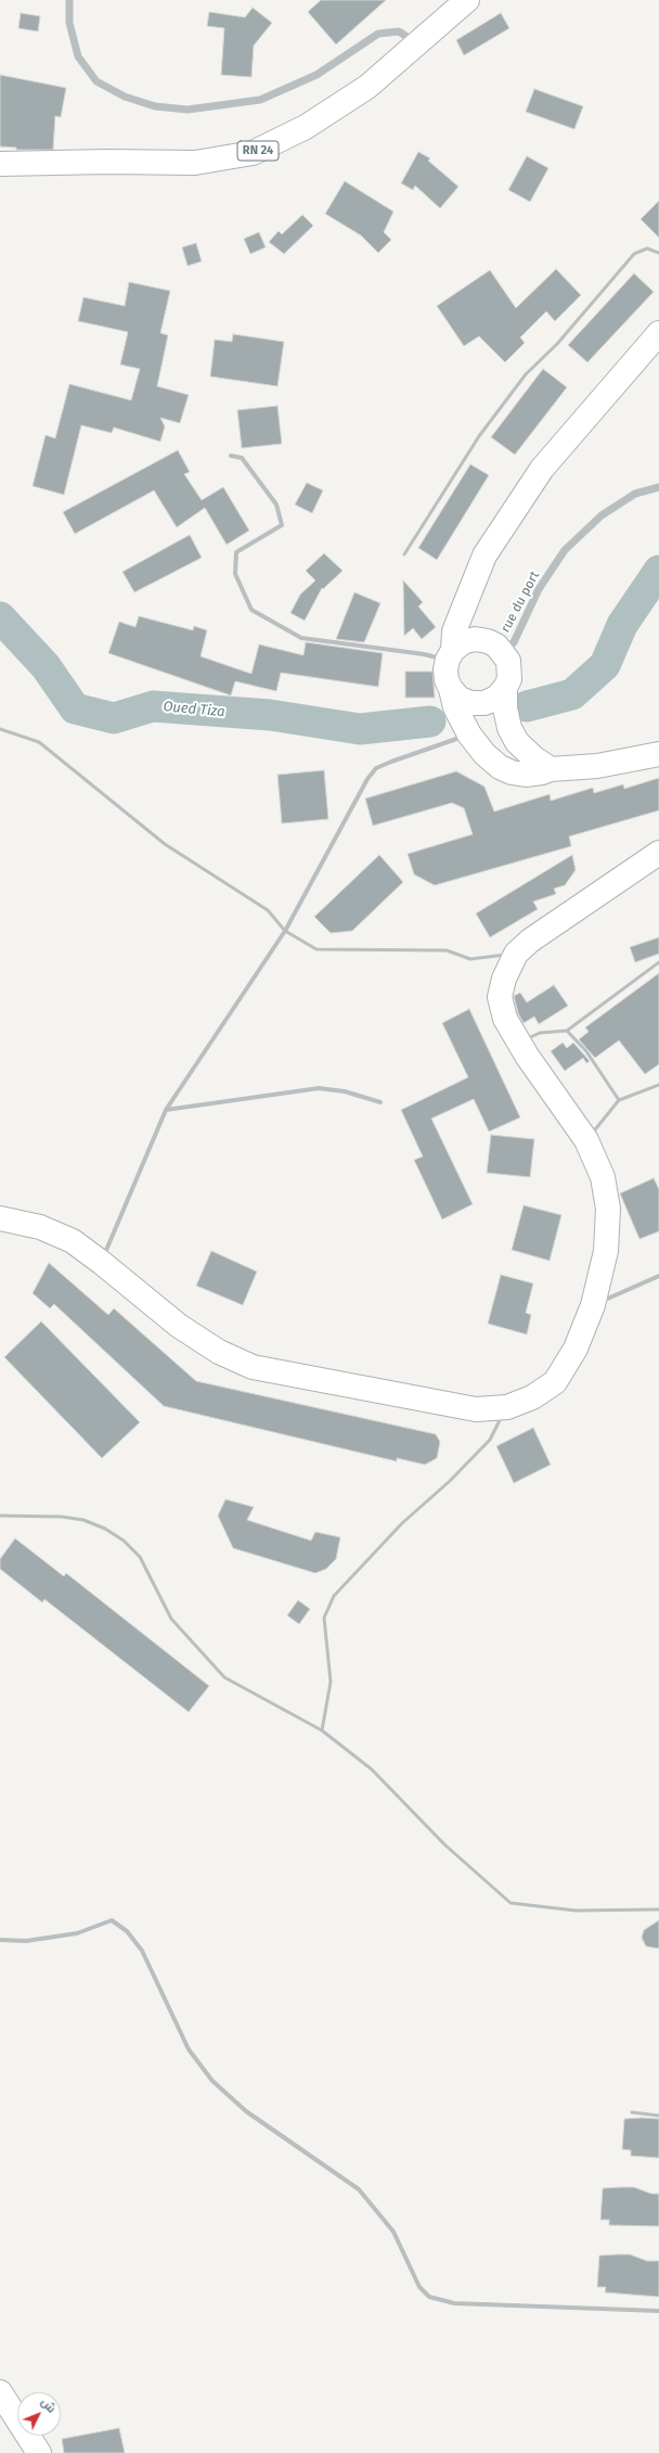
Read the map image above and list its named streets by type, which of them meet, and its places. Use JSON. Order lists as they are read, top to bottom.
{
  "streets": {
    "main road": ["RN 24"],
    "street": ["rue du port"]
  },
  "water": ["Oued Tiza"],
  "north": "top right"
}
